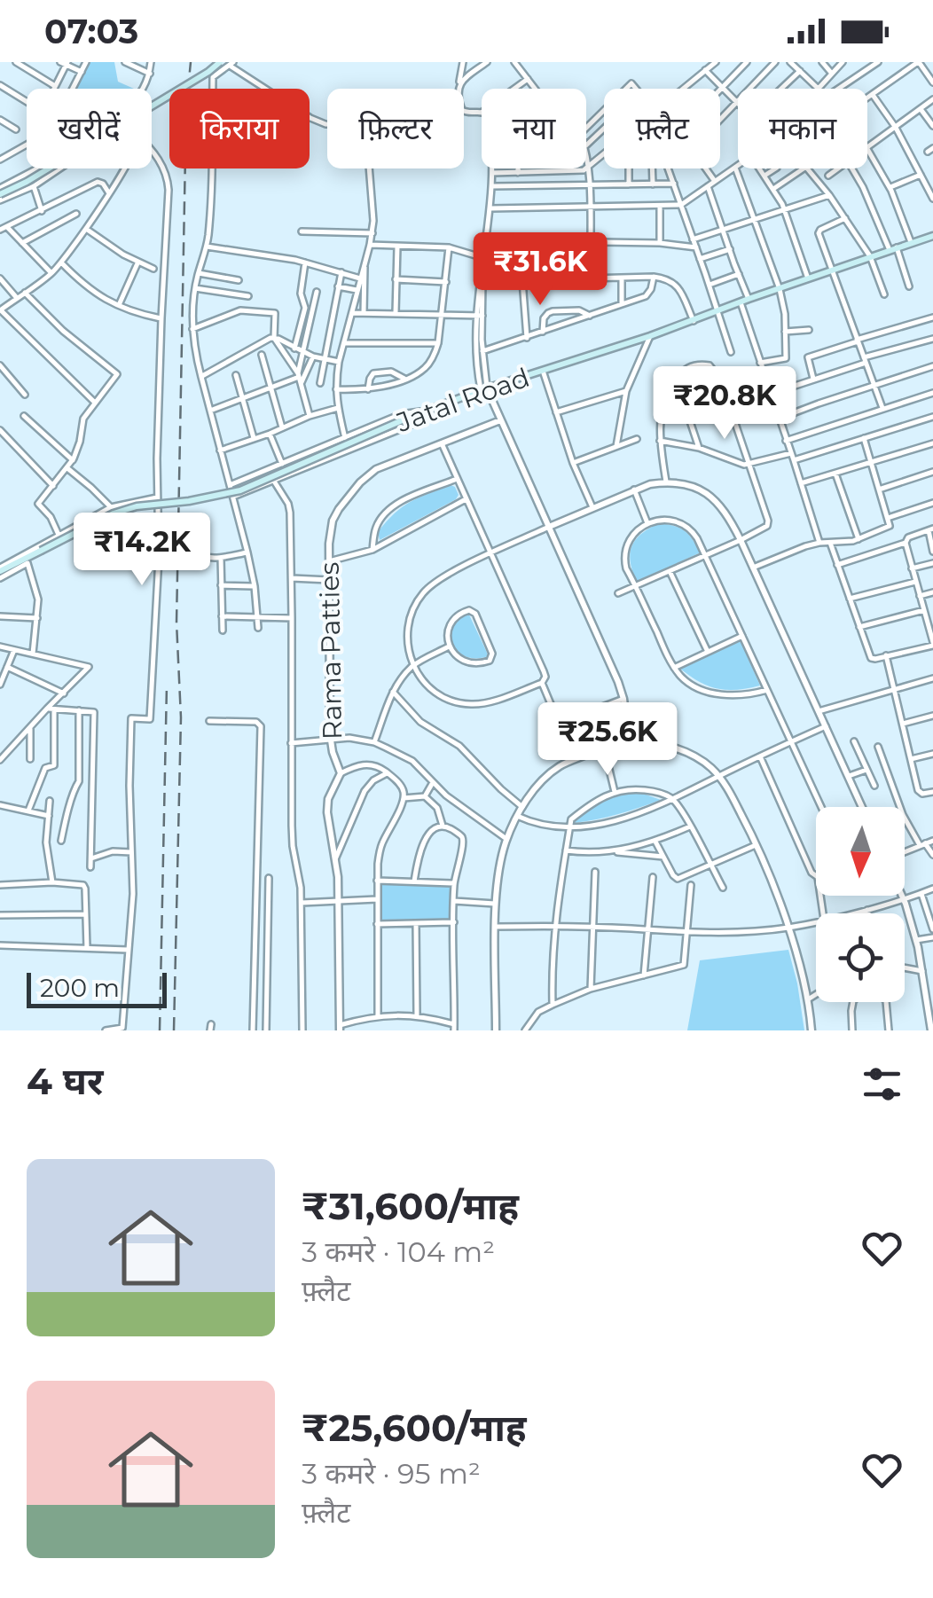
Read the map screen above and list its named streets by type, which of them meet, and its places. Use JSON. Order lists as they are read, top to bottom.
{
  "streets": {
    "main road": ["Jatal Road"],
    "street": ["Rama Patties"]
  },
  "scale_bar": "200 m",
  "north": "bottom",
  "page": {
    "status": "07:03",
    "chip": [
      "खरीदें",
      "किराया",
      "फ़िल्टर",
      "नया",
      "फ़्लैट",
      "मकान"
    ],
    "price": [
      "₹31.6K",
      "₹20.8K",
      "₹14.2K",
      "₹25.6K"
    ],
    "scale": "200 m",
    "heading": "4 घर",
    "list": [
      {
        "name": "₹31,600/माह",
        "note": "3 कमरे · 104 m² · फ़्लैट"
      },
      {
        "name": "₹25,600/माह",
        "note": "3 कमरे · 95 m² · फ़्लैट"
      }
    ]
  }
}
